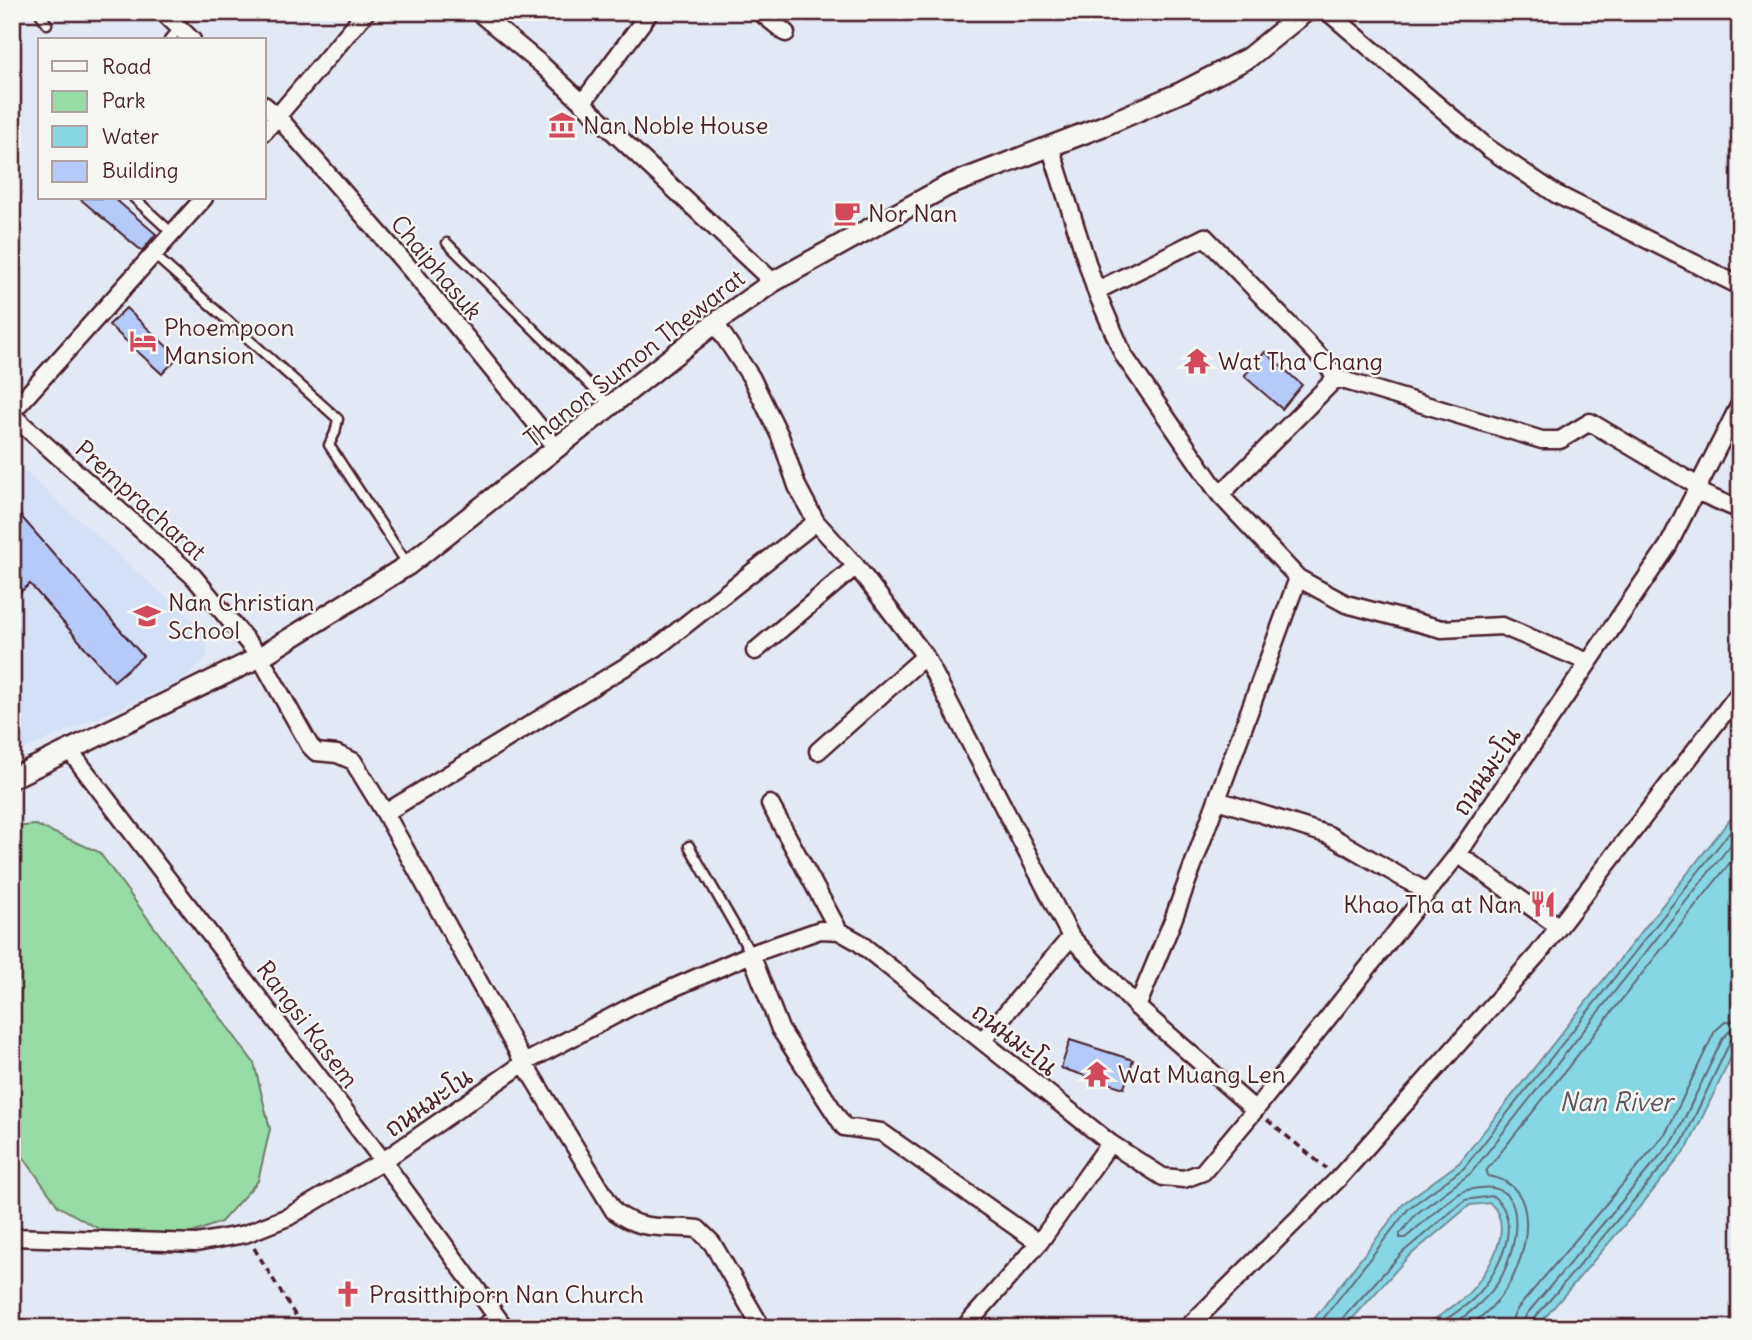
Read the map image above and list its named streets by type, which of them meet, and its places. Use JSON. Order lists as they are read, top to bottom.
{
  "streets": {
    "street": [
      "Chaiphasuk",
      "Thanon Sumon Thewarat",
      "Prempracharat",
      "ถนนมะโน",
      "Rangsi Kasem"
    ]
  },
  "crossings": [
    ["Chaiphasuk", "Thanon Sumon Thewarat"],
    ["Thanon Sumon Thewarat", "Prempracharat"],
    ["Thanon Sumon Thewarat", "Rangsi Kasem"],
    ["Prempracharat", "ถนนมะโน"],
    ["ถนนมะโน", "Rangsi Kasem"]
  ],
  "water": ["Nan River"],
  "places": {
    "museum": ["Nan Noble House"],
    "cafe": ["Nor Nan"],
    "hotel": ["Phoempoon Mansion"],
    "temple": ["Wat Tha Chang", "Wat Muang Len"],
    "school or university": ["Nan Christian School"],
    "restaurant": ["Khao Tha at Nan"],
    "church": ["Prasitthiporn Nan Church"]
  },
  "legend": [
    "Road",
    "Park",
    "Water",
    "Building"
  ]
}
